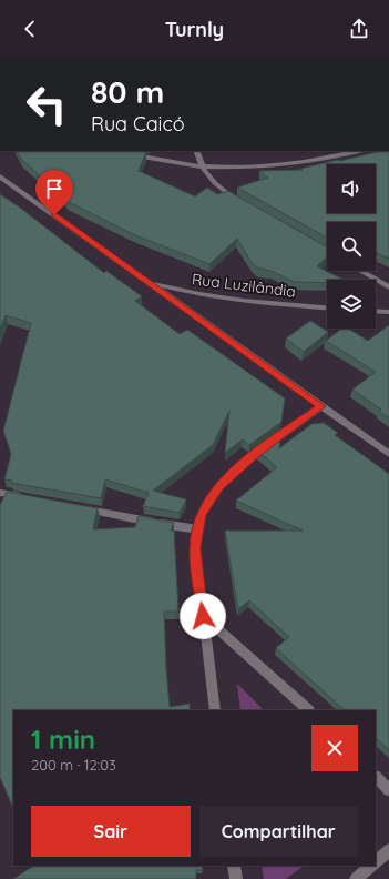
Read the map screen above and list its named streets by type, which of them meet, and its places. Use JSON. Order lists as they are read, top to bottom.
{
  "streets": {
    "street": ["Rua Luzilândia"]
  },
  "page": {
    "header": "Turnly",
    "turn": ["80 m", "Rua Caicó"],
    "heading": ["1 min", "200 m · 12:03"],
    "buttons": ["Sair", "Compartilhar"]
  }
}
